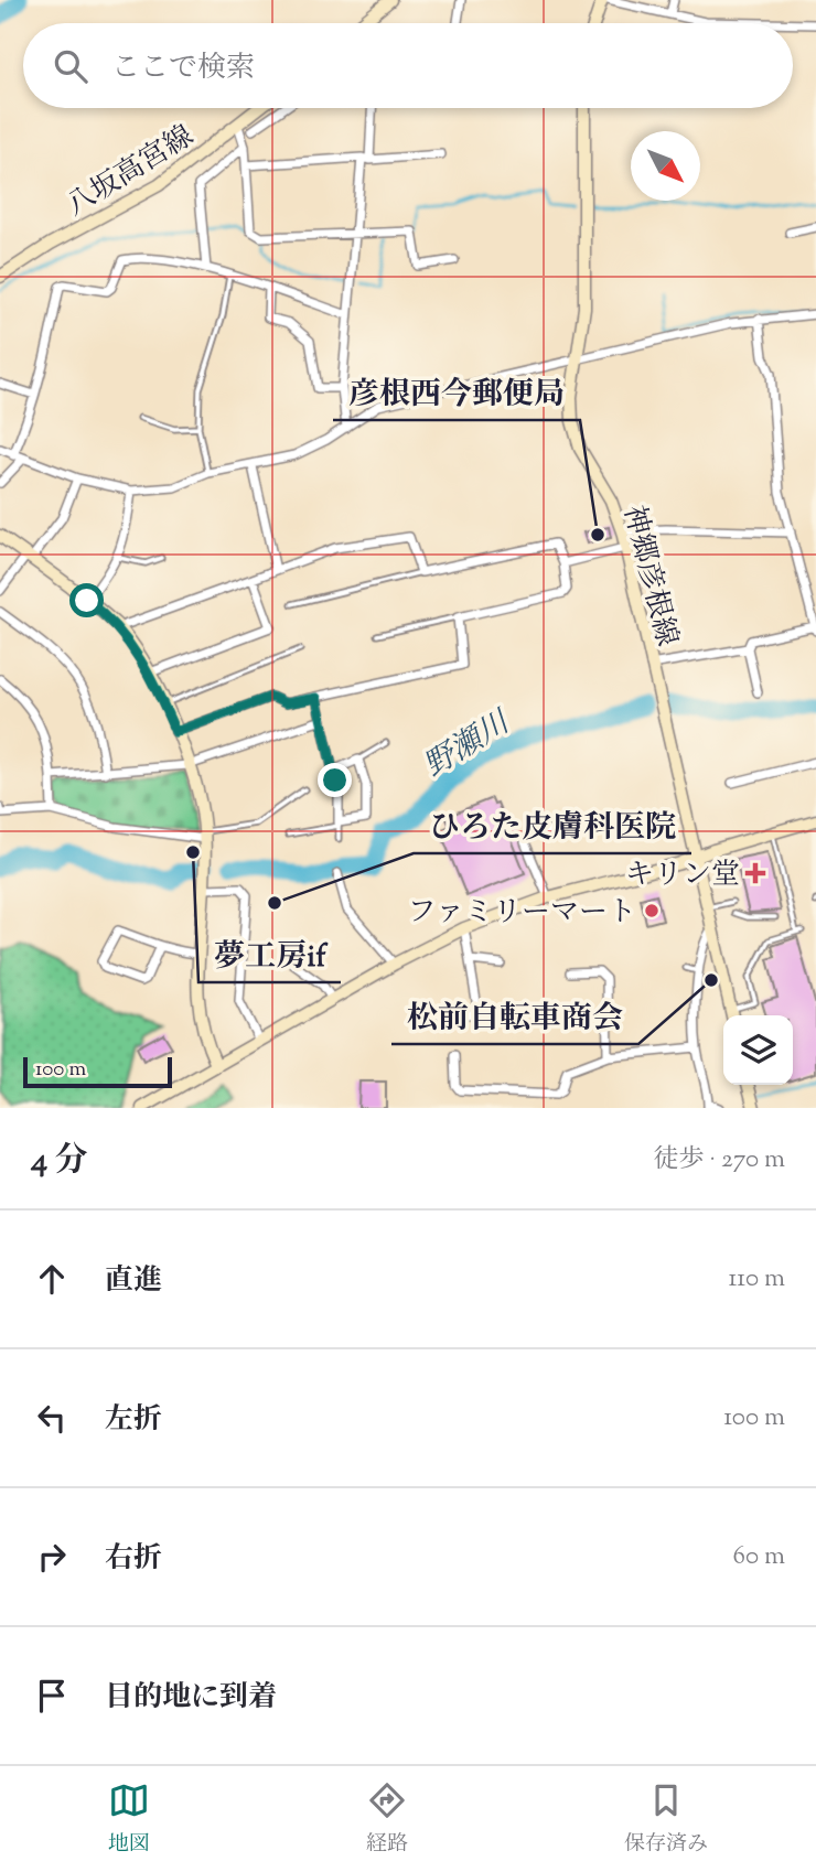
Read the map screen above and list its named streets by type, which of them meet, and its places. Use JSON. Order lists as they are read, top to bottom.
{
  "streets": {
    "main road": ["八坂高宮線", "神郷彦根線"]
  },
  "water": ["野瀬川"],
  "places": {
    "other": [
      "彦根西今郵便局",
      "夢工房if",
      "ひろた皮膚科医院",
      "ファミリーマート",
      "松前自転車商会"
    ],
    "health": ["キリン堂"]
  },
  "scale_bar": "100 m",
  "north": "bottom right",
  "page": {
    "search": "ここで検索",
    "scale": "100 m",
    "heading": ["4 分", "徒歩 · 270 m"],
    "list": [
      ["直進", "110 m"],
      ["左折", "100 m"],
      ["右折", "60 m"],
      "目的地に到着"
    ],
    "nav": ["地図", "経路", "保存済み"]
  }
}
